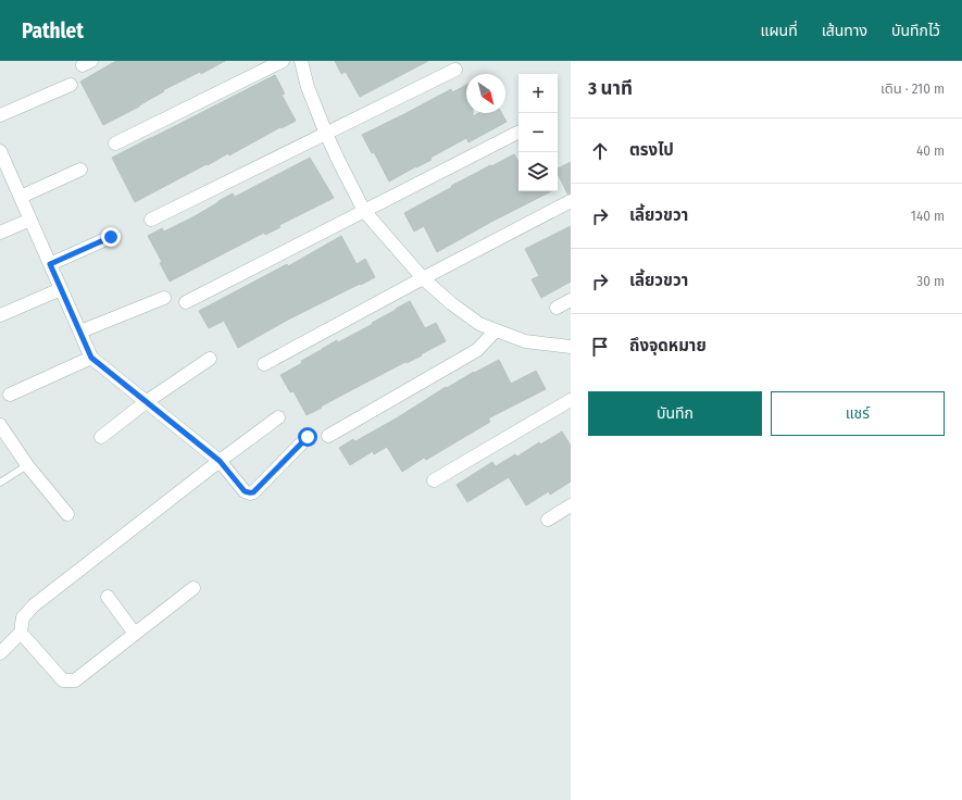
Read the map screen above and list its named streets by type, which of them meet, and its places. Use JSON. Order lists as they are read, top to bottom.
{
  "north": "bottom right",
  "page": {
    "header": "Pathlet",
    "nav": ["แผนที่", "เส้นทาง", "บันทึกไว้"],
    "heading": ["3 นาที", "เดิน · 210 m"],
    "map_buttons": ["+", "−"],
    "list": [
      ["ตรงไป", "40 m"],
      ["เลี้ยวขวา", "140 m"],
      ["เลี้ยวขวา", "30 m"],
      "ถึงจุดหมาย"
    ],
    "buttons": ["บันทึก", "แชร์"]
  }
}
